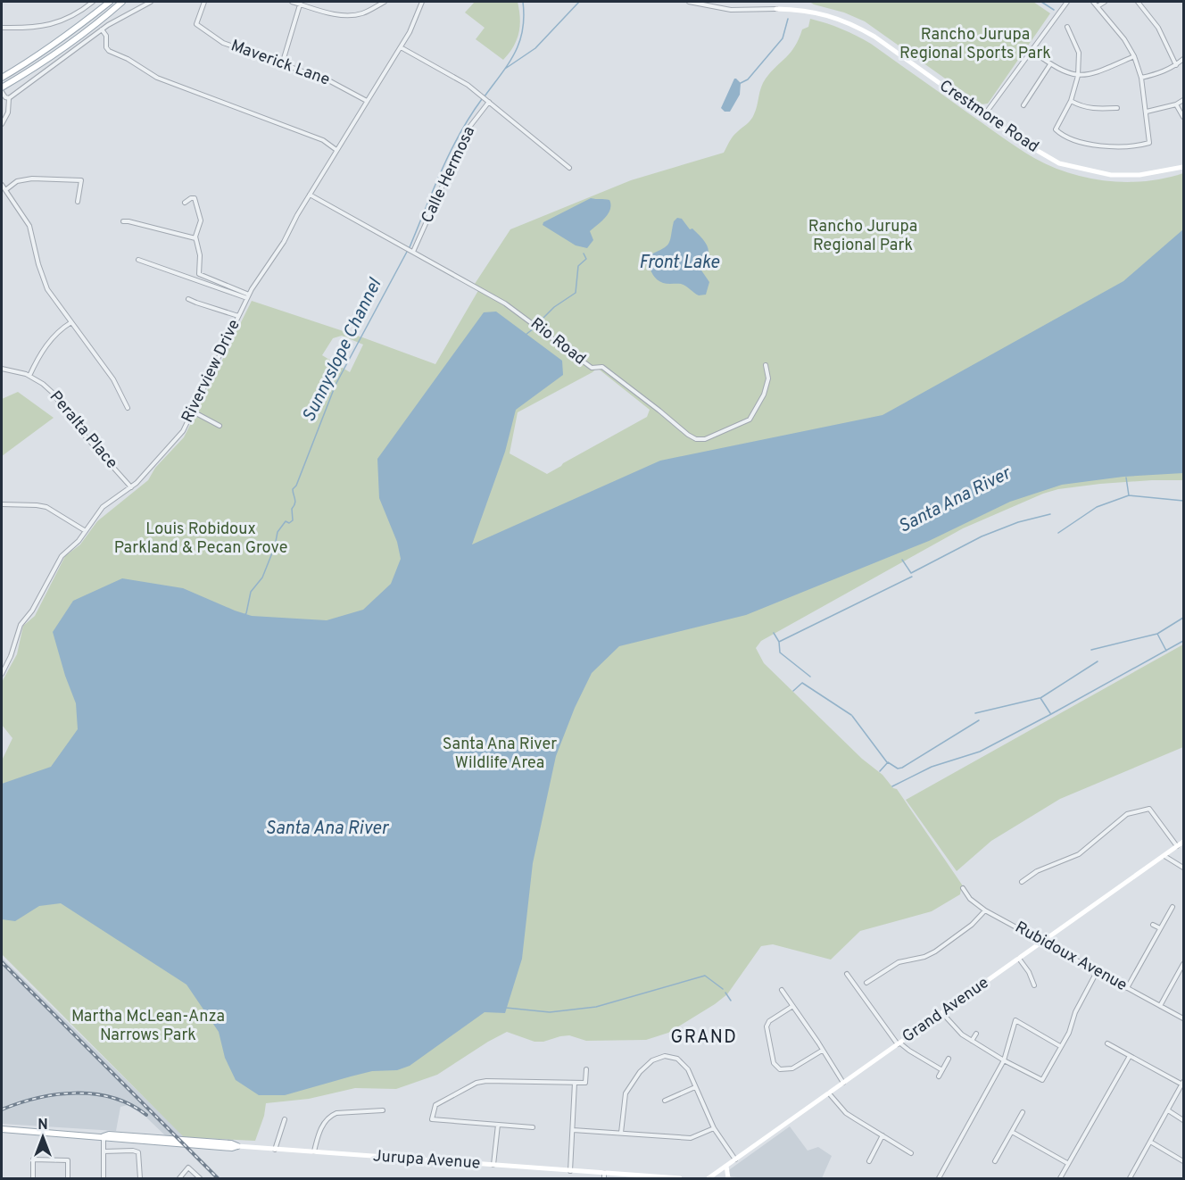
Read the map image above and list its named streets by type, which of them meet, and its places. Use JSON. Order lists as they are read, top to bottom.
{
  "streets": {
    "main road": ["Jurupa Avenue"],
    "street": [
      "Maverick Lane",
      "Crestmore Road",
      "Calle Hermosa",
      "Rio Road",
      "Riverview Drive",
      "Peralta Place",
      "Rubidoux Avenue",
      "Grand Avenue"
    ]
  },
  "crossings": [
    ["Maverick Lane", "Riverview Drive"],
    ["Calle Hermosa", "Rio Road"],
    ["Rio Road", "Riverview Drive"],
    ["Riverview Drive", "Peralta Place"],
    ["Rubidoux Avenue", "Grand Avenue"]
  ],
  "districts": ["GRAND"],
  "water": ["Front Lake", "Sunnyslope Channel", "Santa Ana River"],
  "parks": [
    "Rancho Jurupa Regional Sports Park",
    "Rancho Jurupa Regional Park",
    "Louis Robidoux Parkland & Pecan Grove",
    "Santa Ana River Wildlife Area",
    "Martha McLean-Anza Narrows Park"
  ],
  "north": "top"
}
